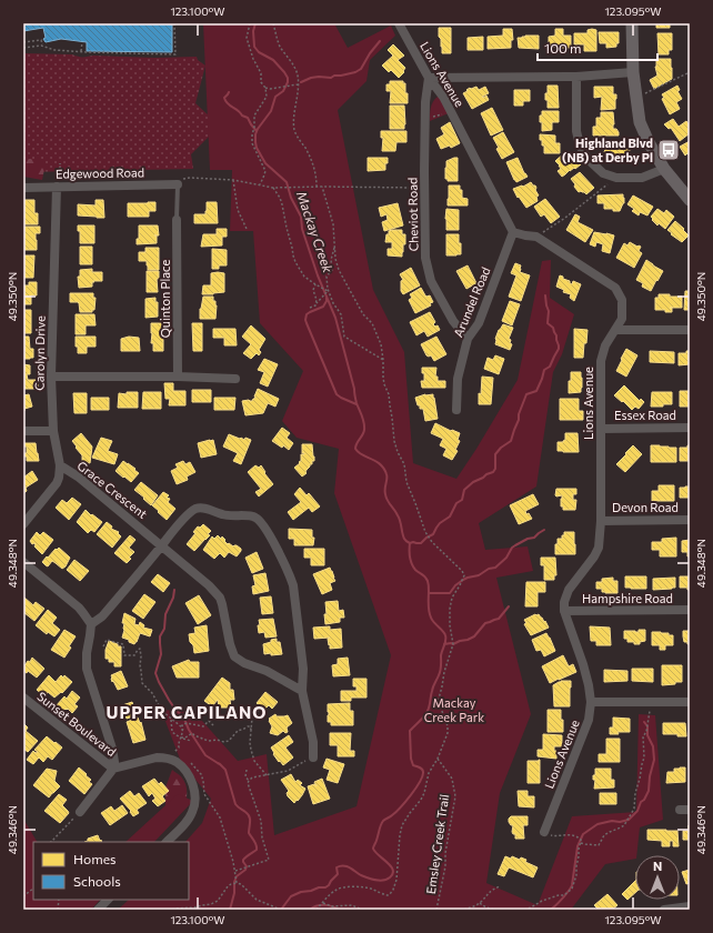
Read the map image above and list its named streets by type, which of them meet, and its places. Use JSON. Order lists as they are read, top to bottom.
{
  "streets": {
    "street": [
      "Lions Avenue",
      "Edgewood Road",
      "Cheviot Road",
      "Quinton Place",
      "Arundel Road",
      "Carolyn Drive",
      "Essex Road",
      "Grace Crescent",
      "Devon Road",
      "Hampshire Road",
      "Sunset Boulevard"
    ],
    "path": ["Emsley Creek Trail"]
  },
  "crossings": [
    ["Lions Avenue", "Cheviot Road"],
    ["Lions Avenue", "Arundel Road"],
    ["Lions Avenue", "Essex Road"],
    ["Lions Avenue", "Devon Road"],
    ["Lions Avenue", "Hampshire Road"],
    ["Edgewood Road", "Carolyn Drive"],
    ["Cheviot Road", "Arundel Road"],
    ["Carolyn Drive", "Grace Crescent"]
  ],
  "districts": ["UPPER CAPILANO"],
  "water": ["Mackay Creek"],
  "parks": ["Mackay Creek Park"],
  "places": {
    "bus stop": ["Highland Blvd (NB) at Derby Pl"]
  },
  "legend": ["Homes", "Schools"],
  "scale_bar": "100 m",
  "north": "top",
  "coordinates": [
    "123.100°W",
    "123.095°W",
    "49.350°N",
    "49.348°N",
    "49.346°N"
  ]
}
